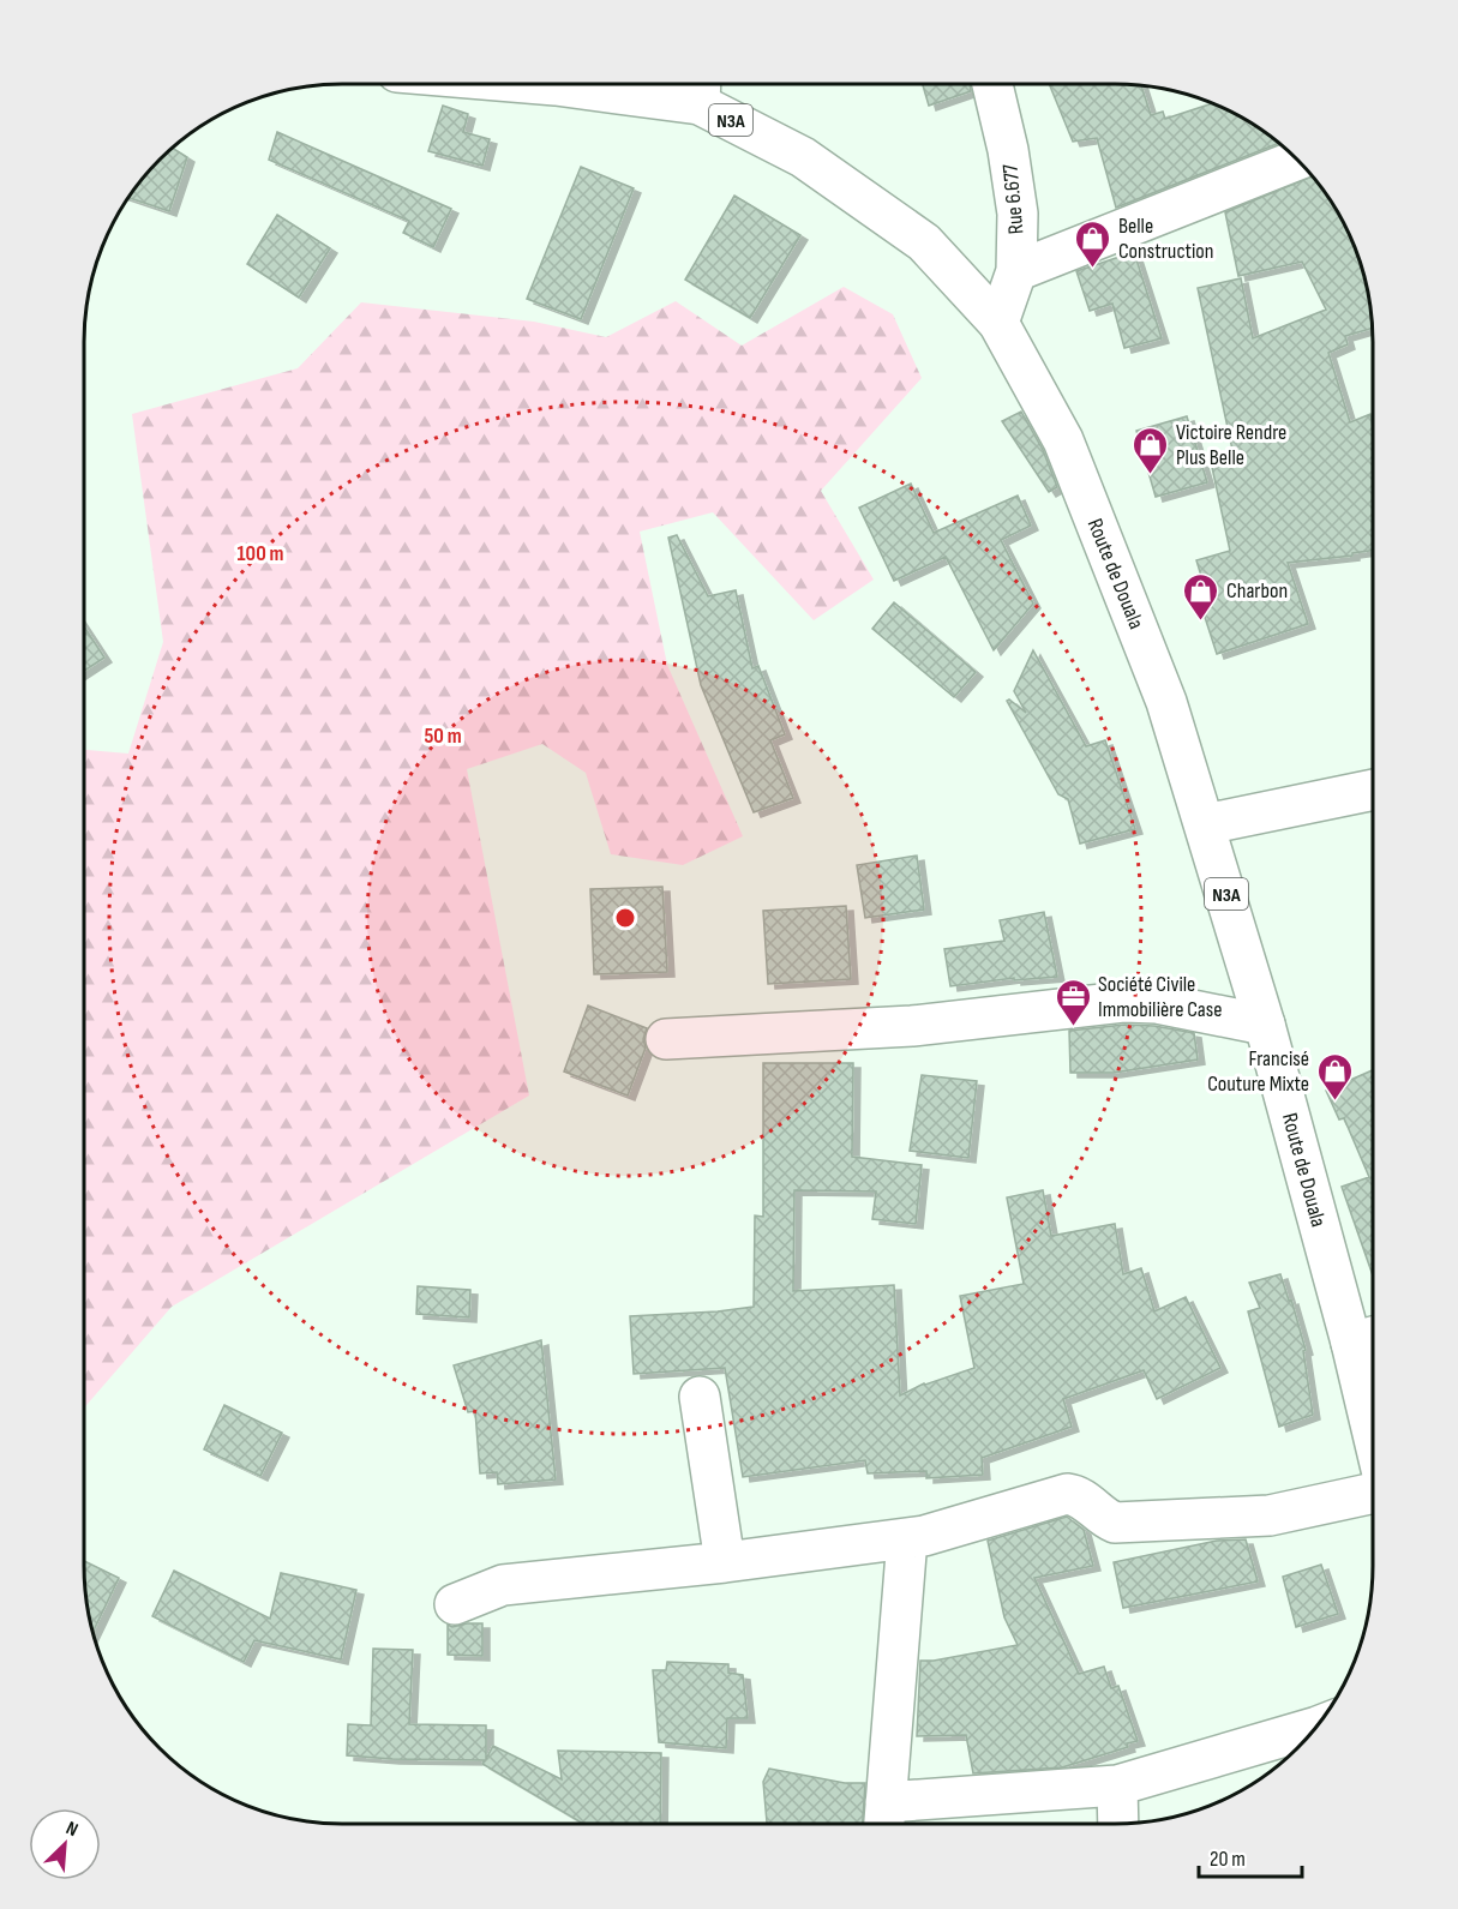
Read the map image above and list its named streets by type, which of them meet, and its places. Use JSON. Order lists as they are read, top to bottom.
{
  "streets": {
    "main road": ["N3A", "Rue 6.677", "Route de Douala"]
  },
  "crossings": [
    ["Rue 6.677", "Route de Douala"]
  ],
  "places": {
    "shop": [
      "Belle Construction",
      "Victoire Rendre Plus Belle",
      "Charbon",
      "Francisé Couture Mixte"
    ],
    "office": ["Société Civile Immobilière Case"]
  },
  "scale_bar": "20 m",
  "north": "top right",
  "rings": ["100 m", "50 m"]
}
